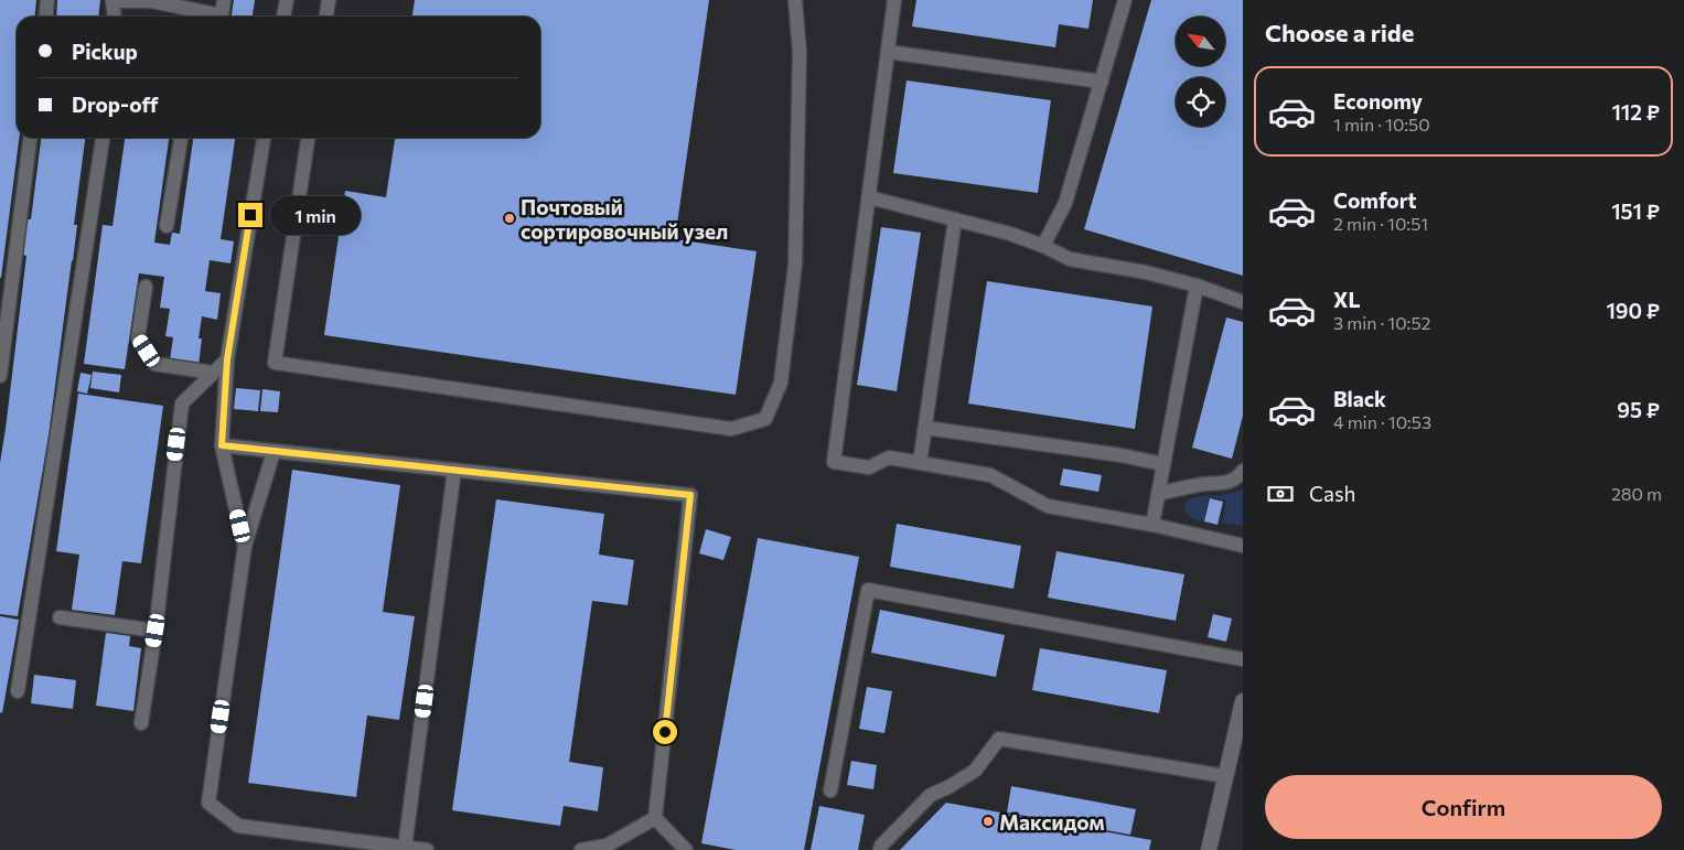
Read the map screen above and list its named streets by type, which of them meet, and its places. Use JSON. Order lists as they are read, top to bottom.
{
  "places": ["Почтовый сортировочный узел", "Максидом"],
  "north": "top left",
  "page": {
    "heading": "Choose a ride",
    "banner": ["Pickup", "Drop-off"],
    "list": [
      {
        "name": "Economy",
        "note": "1 min · 10:50",
        "value": "112 ₽"
      },
      {
        "name": "Comfort",
        "note": "2 min · 10:51",
        "value": "151 ₽"
      },
      {
        "name": "XL",
        "note": "3 min · 10:52",
        "value": "190 ₽"
      },
      {
        "name": "Black",
        "note": "4 min · 10:53",
        "value": "95 ₽"
      }
    ],
    "bubble": "1 min",
    "pay": ["Cash", "280 m"],
    "buttons": "Confirm"
  }
}
